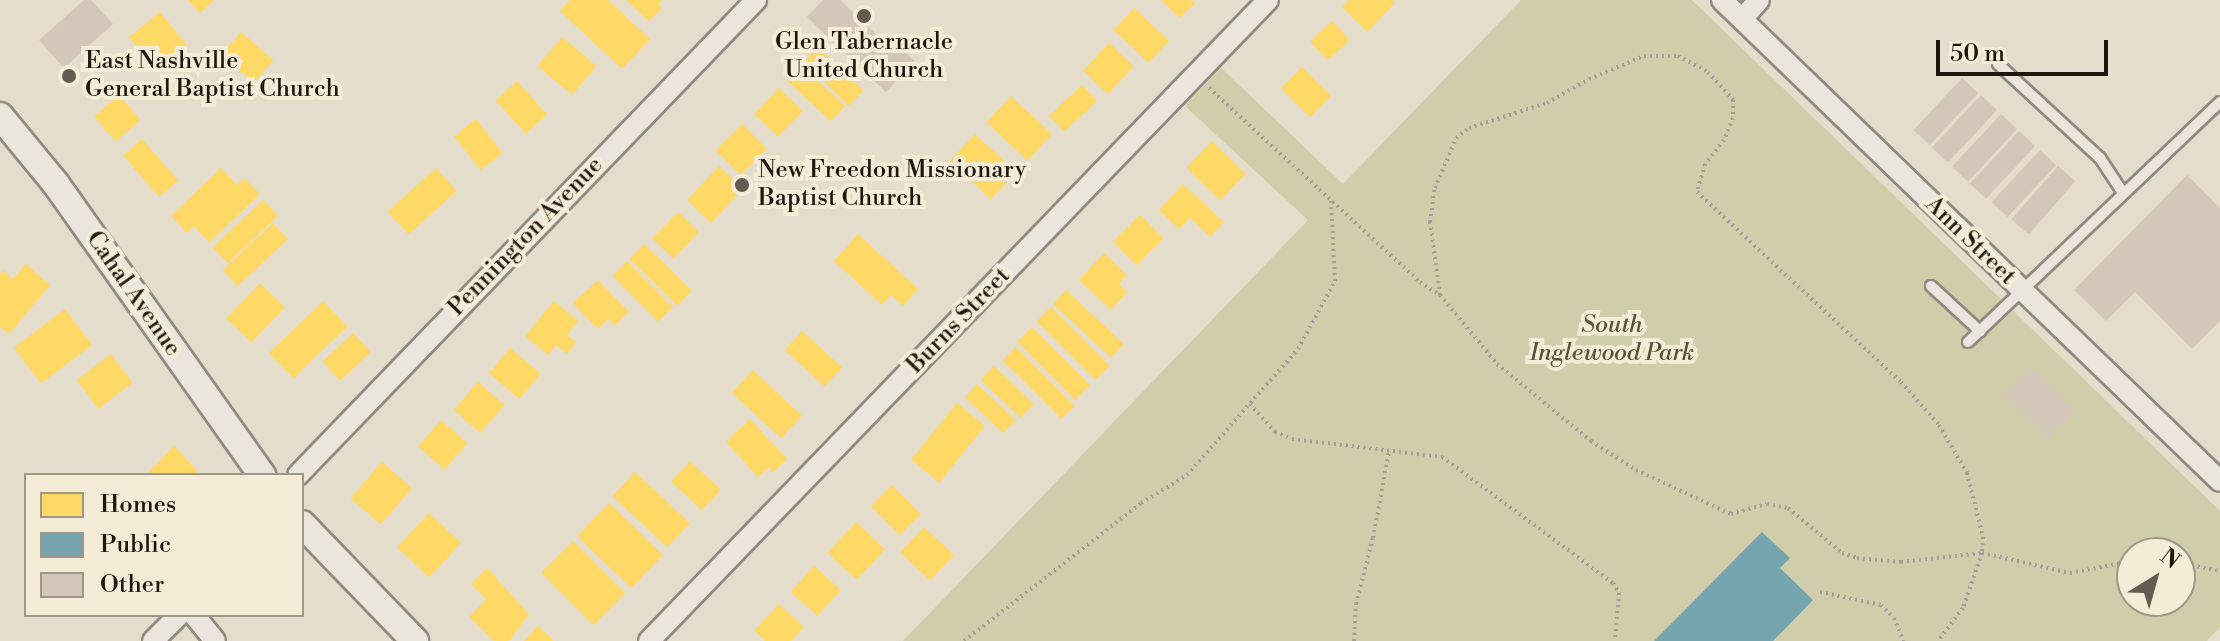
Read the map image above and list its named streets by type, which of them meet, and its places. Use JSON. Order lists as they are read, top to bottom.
{
  "streets": {
    "street": [
      "Pennington Avenue",
      "Ann Street",
      "Cahal Avenue",
      "Burns Street"
    ]
  },
  "parks": ["South Inglewood Park"],
  "places": ["Glen Tabernacle United Church", "East Nashville General Baptist Church", "New Freedon Missionary Baptist Church"],
  "legend": ["Homes", "Public", "Other"],
  "scale_bar": "50 m",
  "north": "top right"
}
